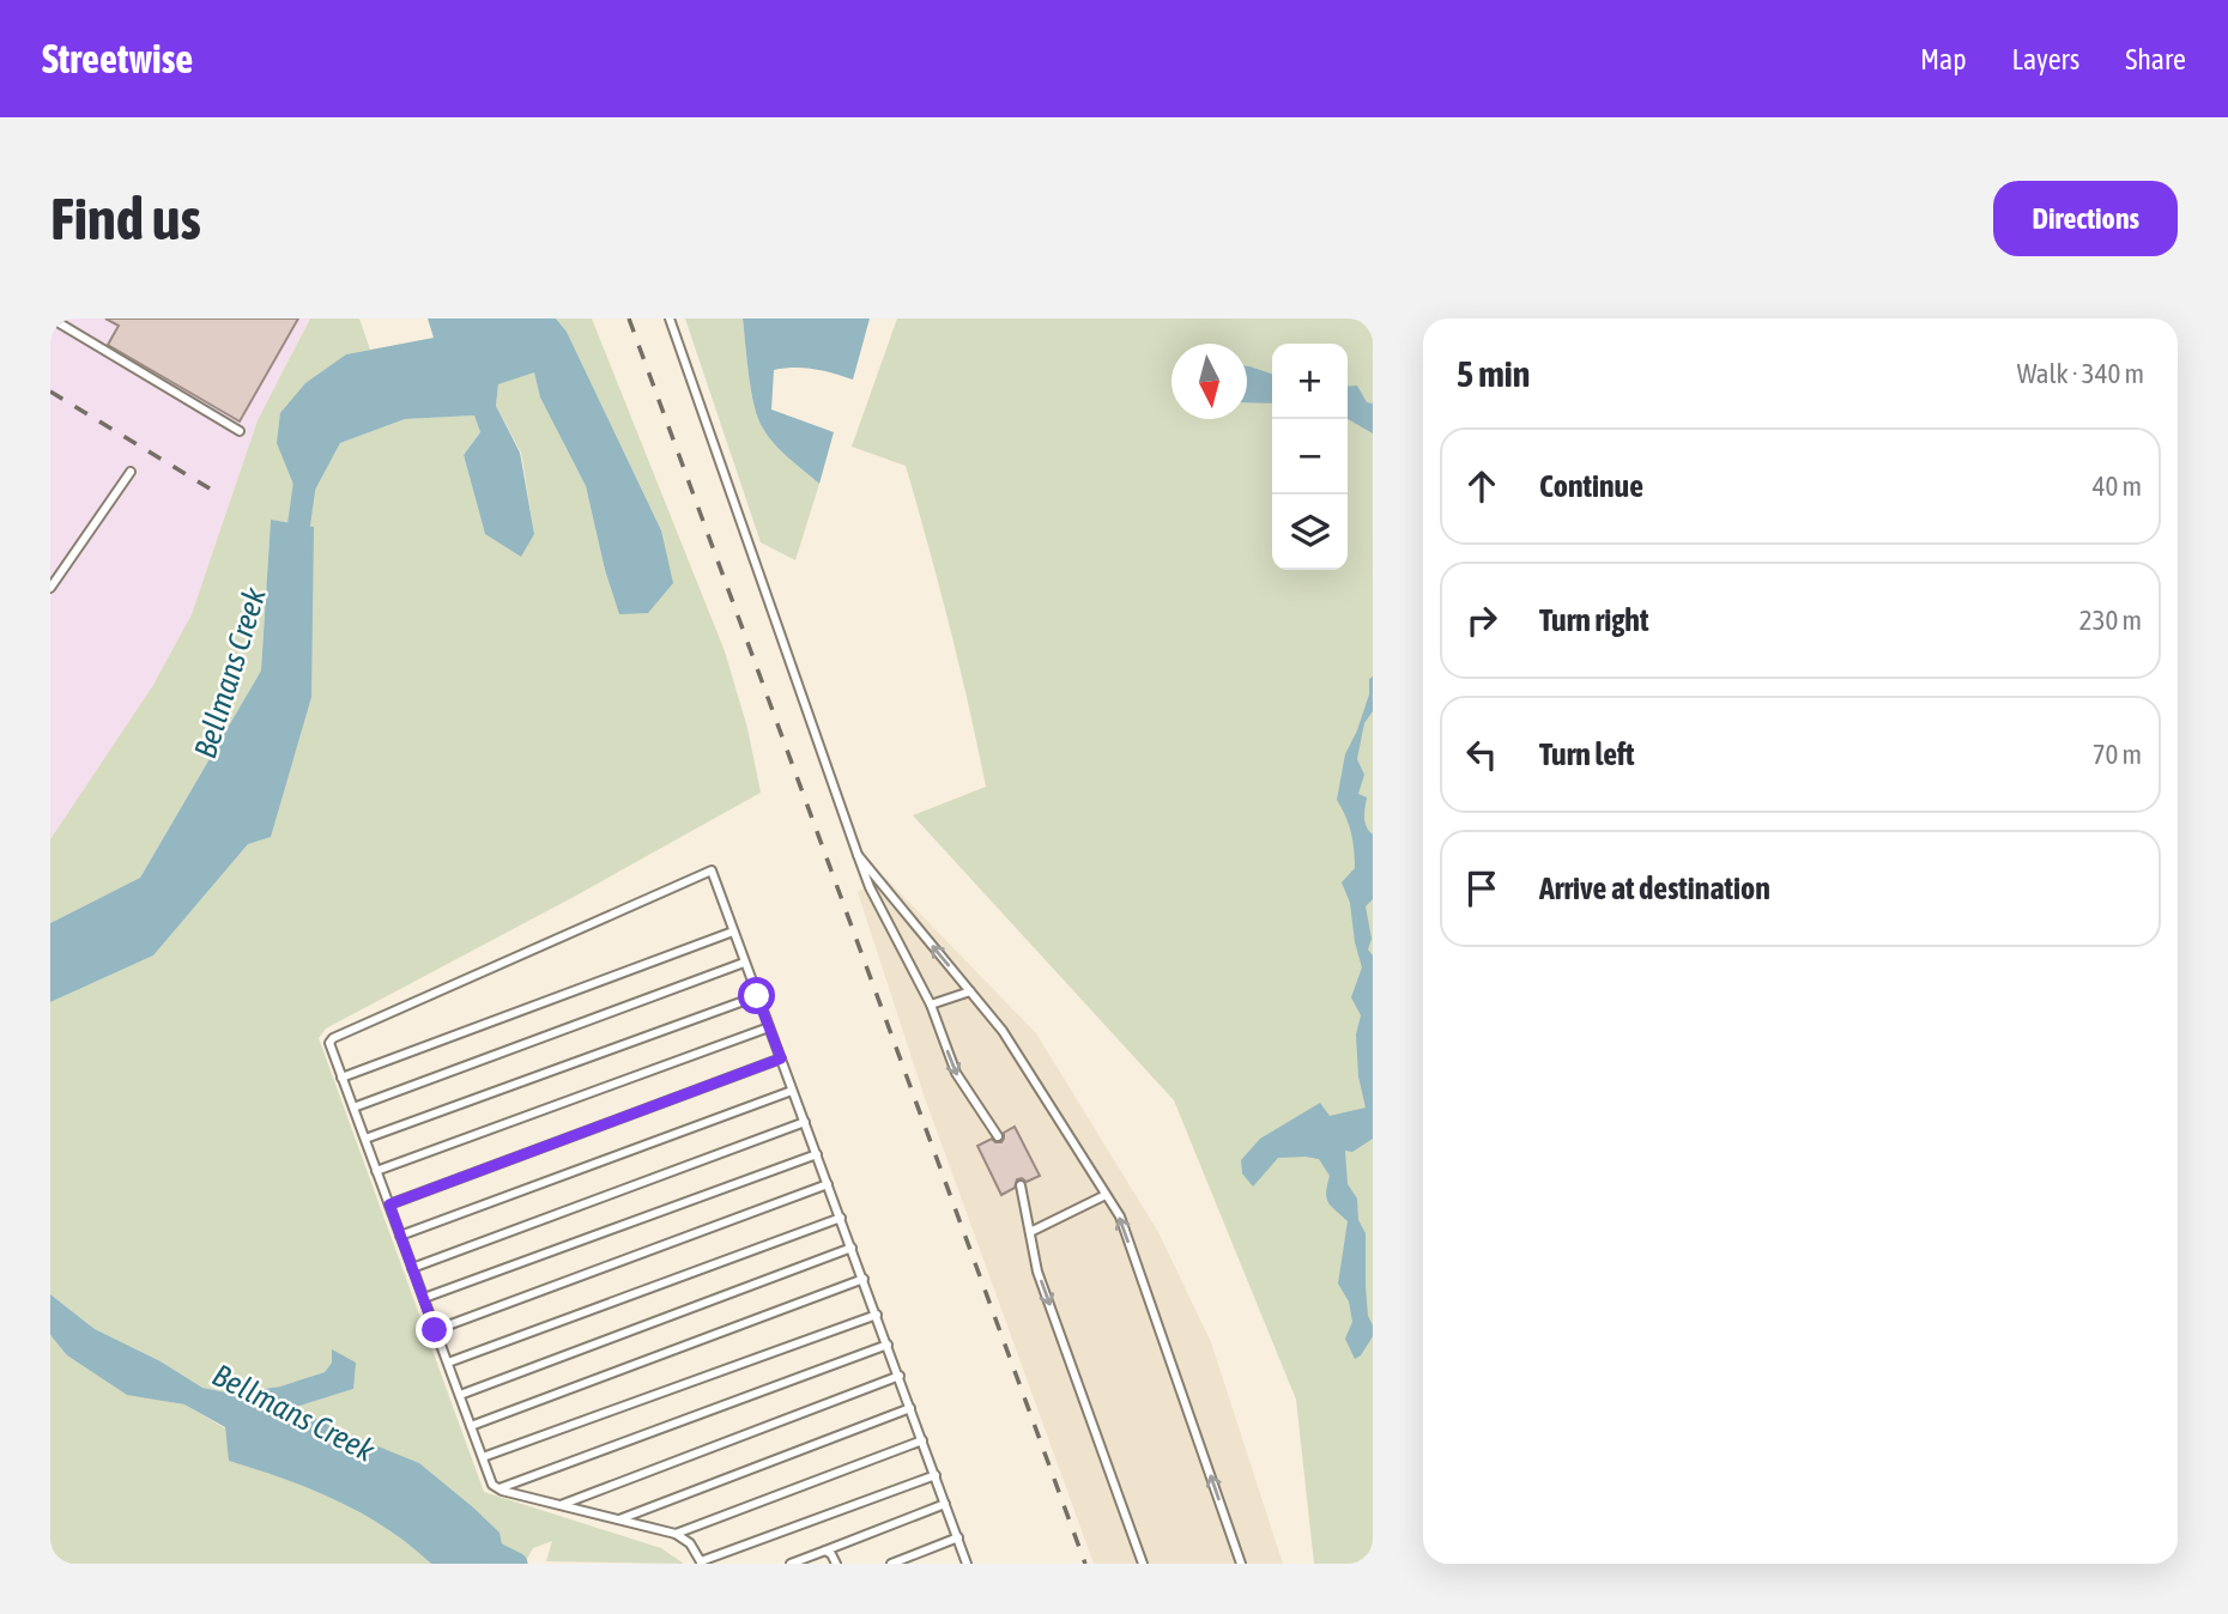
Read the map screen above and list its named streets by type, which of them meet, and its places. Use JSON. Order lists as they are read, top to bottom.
{
  "water": ["Bellmans Creek"],
  "north": "bottom",
  "page": {
    "header": "Streetwise",
    "nav": ["Map", "Layers", "Share"],
    "buttons": "Directions",
    "title": "Find us",
    "heading": ["5 min", "Walk · 340 m"],
    "map_buttons": ["+", "−"],
    "list": [
      ["Continue", "40 m"],
      ["Turn right", "230 m"],
      ["Turn left", "70 m"],
      "Arrive at destination"
    ]
  }
}
